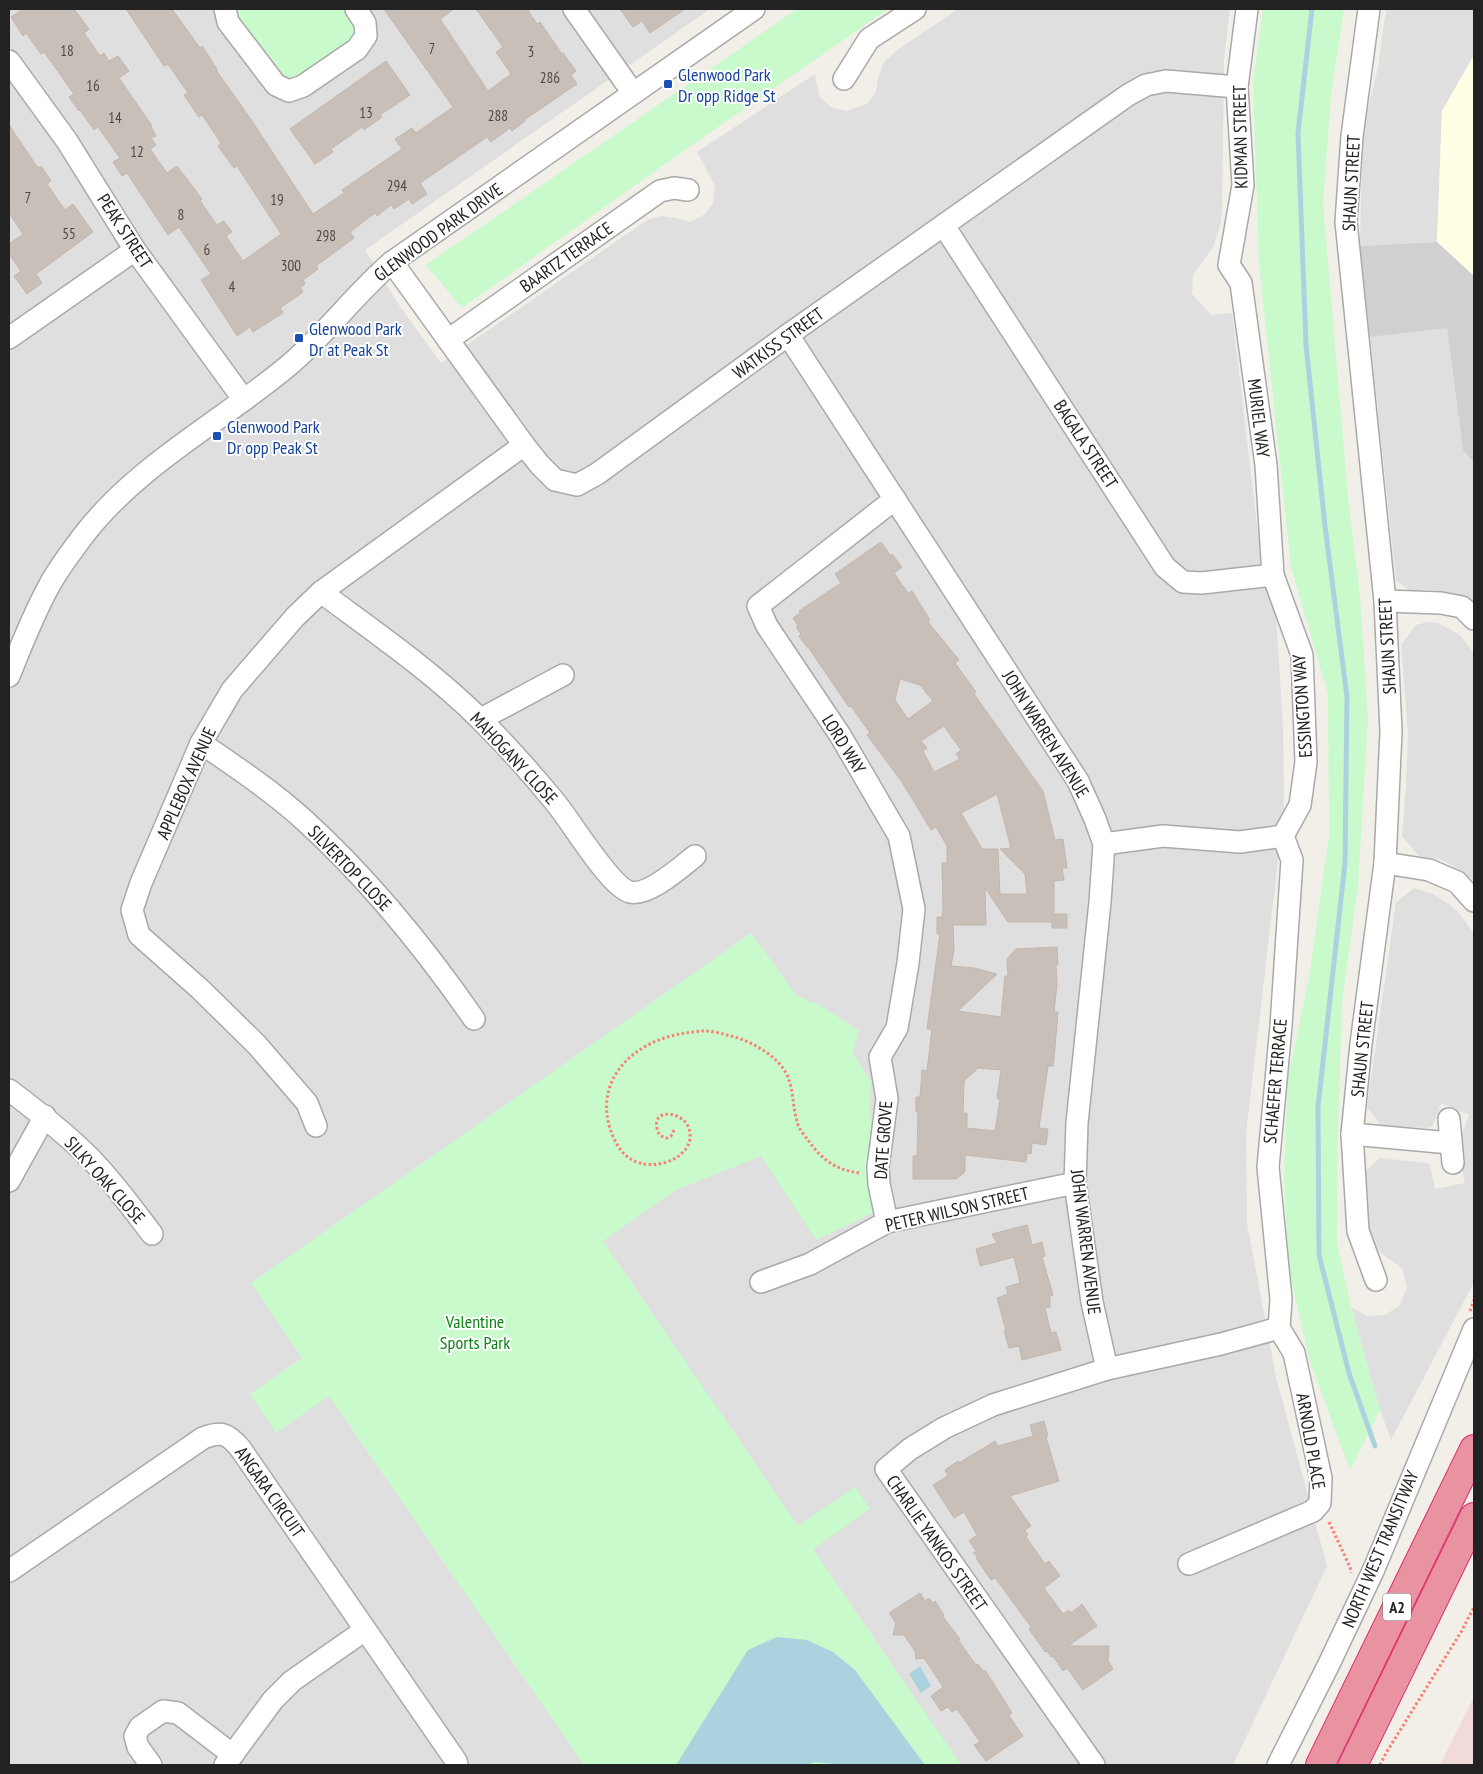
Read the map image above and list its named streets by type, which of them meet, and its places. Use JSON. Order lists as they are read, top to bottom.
{
  "streets": {
    "highway": ["A2"],
    "street": [
      "KIDMAN STREET",
      "SHAUN STREET",
      "PEAK STREET",
      "GLENWOOD PARK DRIVE",
      "BAARTZ TERRACE",
      "WATKISS STREET",
      "MURIEL WAY",
      "BAGALA STREET",
      "ESSINGTON WAY",
      "JOHN WARREN AVENUE",
      "LORD WAY",
      "MAHOGANY CLOSE",
      "APPLEBOX AVENUE",
      "SILVERTOP CLOSE",
      "SCHAEFER TERRACE",
      "DATE GROVE",
      "SILKY OAK CLOSE",
      "PETER WILSON STREET",
      "ARNOLD PLACE",
      "ANGARA CIRCUIT",
      "CHARLIE YANKOS STREET",
      "NORTH WEST TRANSITWAY"
    ]
  },
  "crossings": [
    ["KIDMAN STREET", "WATKISS STREET"],
    ["KIDMAN STREET", "MURIEL WAY"],
    ["PEAK STREET", "GLENWOOD PARK DRIVE"],
    ["GLENWOOD PARK DRIVE", "WATKISS STREET"],
    ["BAARTZ TERRACE", "WATKISS STREET"],
    ["WATKISS STREET", "BAGALA STREET"],
    ["WATKISS STREET", "JOHN WARREN AVENUE"],
    ["WATKISS STREET", "APPLEBOX AVENUE"],
    ["MURIEL WAY", "BAGALA STREET"],
    ["MURIEL WAY", "ESSINGTON WAY"],
    ["BAGALA STREET", "ESSINGTON WAY"],
    ["ESSINGTON WAY", "SCHAEFER TERRACE"],
    ["JOHN WARREN AVENUE", "LORD WAY"],
    ["JOHN WARREN AVENUE", "PETER WILSON STREET"],
    ["JOHN WARREN AVENUE", "CHARLIE YANKOS STREET"],
    ["LORD WAY", "DATE GROVE"],
    ["MAHOGANY CLOSE", "APPLEBOX AVENUE"],
    ["APPLEBOX AVENUE", "SILVERTOP CLOSE"],
    ["SCHAEFER TERRACE", "ARNOLD PLACE"],
    ["SCHAEFER TERRACE", "CHARLIE YANKOS STREET"],
    ["DATE GROVE", "PETER WILSON STREET"],
    ["ARNOLD PLACE", "CHARLIE YANKOS STREET"]
  ],
  "parks": ["Valentine Sports Park"],
  "places": {
    "transit": ["Glenwood Park Dr opp Ridge St", "Glenwood Park Dr at Peak St", "Glenwood Park Dr opp Peak St"]
  },
  "house_numbers": [
    "7",
    "18",
    "3",
    "286",
    "16",
    "13",
    "288",
    "14",
    "12",
    "294",
    "7",
    "19",
    "8",
    "55",
    "298",
    "6",
    "300",
    "4"
  ]
}
